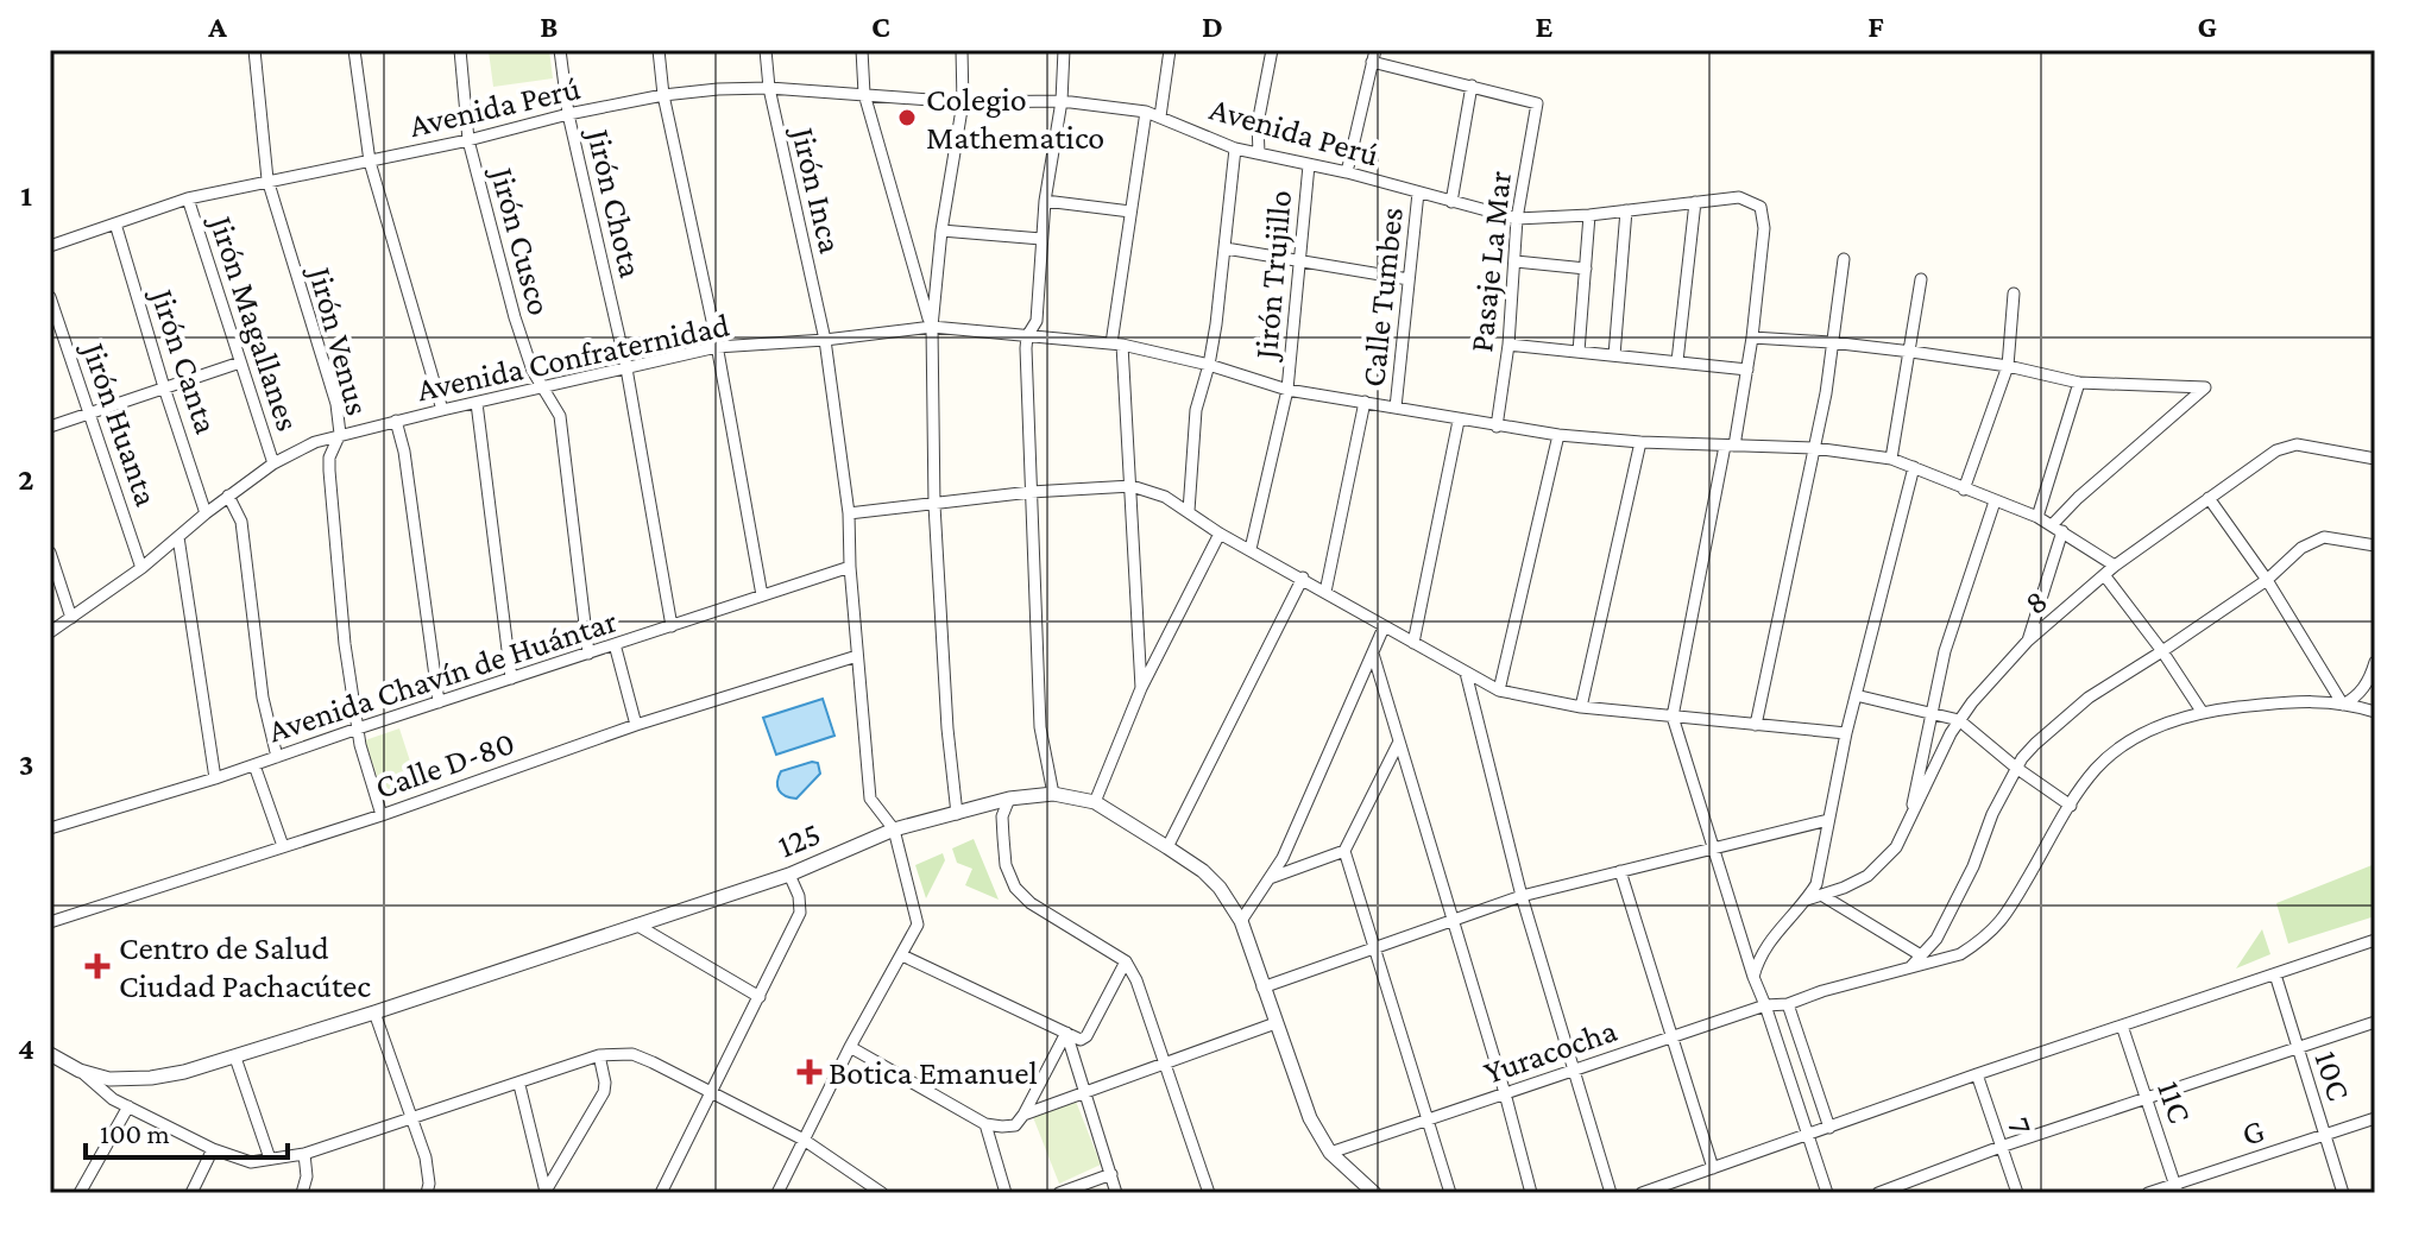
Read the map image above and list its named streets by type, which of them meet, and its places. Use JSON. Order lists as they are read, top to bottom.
{
  "streets": {
    "street": [
      "Avenida Perú",
      "Jirón Inca",
      "Jirón Chota",
      "Jirón Cusco",
      "Pasaje La Mar",
      "Jirón Trujillo",
      "Calle Tumbes",
      "Jirón Magallanes",
      "Jirón Venus",
      "Avenida Confraternidad",
      "Jirón Canta",
      "Jirón Huanta",
      "8",
      "Avenida Chavín de Huántar",
      "Calle D-80",
      "125",
      "Yuracocha",
      "10C",
      "11C",
      "7",
      "G"
    ]
  },
  "crossings": [
    ["Avenida Perú", "Jirón Inca"],
    ["Avenida Perú", "Jirón Chota"],
    ["Avenida Perú", "Jirón Cusco"],
    ["Avenida Perú", "Pasaje La Mar"],
    ["Avenida Perú", "Jirón Trujillo"],
    ["Avenida Perú", "Calle Tumbes"],
    ["Avenida Perú", "Jirón Magallanes"],
    ["Avenida Perú", "Jirón Venus"],
    ["Avenida Perú", "Jirón Canta"],
    ["Jirón Inca", "Avenida Confraternidad"],
    ["Jirón Inca", "Avenida Chavín de Huántar"],
    ["Jirón Inca", "Calle D-80"],
    ["Jirón Inca", "125"],
    ["Jirón Chota", "Avenida Confraternidad"],
    ["Jirón Chota", "Avenida Chavín de Huántar"],
    ["Jirón Cusco", "Avenida Confraternidad"],
    ["Jirón Cusco", "Avenida Chavín de Huántar"],
    ["Pasaje La Mar", "Avenida Confraternidad"],
    ["Jirón Trujillo", "Avenida Confraternidad"],
    ["Calle Tumbes", "Avenida Confraternidad"],
    ["Jirón Magallanes", "Avenida Confraternidad"],
    ["Jirón Venus", "Avenida Confraternidad"],
    ["Jirón Venus", "Avenida Chavín de Huántar"],
    ["Jirón Venus", "Calle D-80"],
    ["Avenida Confraternidad", "Jirón Canta"],
    ["Avenida Confraternidad", "Jirón Huanta"],
    ["Avenida Confraternidad", "8"],
    ["125", "Yuracocha"],
    ["10C", "G"],
    ["11C", "G"]
  ],
  "places": {
    "other": ["Colegio Mathematico"],
    "health": ["Centro de Salud Ciudad Pachacútec", "Botica Emanuel"]
  },
  "scale_bar": "100 m",
  "grid": {
    "columns": [
      "A",
      "B",
      "C",
      "D",
      "E",
      "F",
      "G"
    ],
    "rows": [
      "1",
      "2",
      "3",
      "4"
    ]
  }
}
